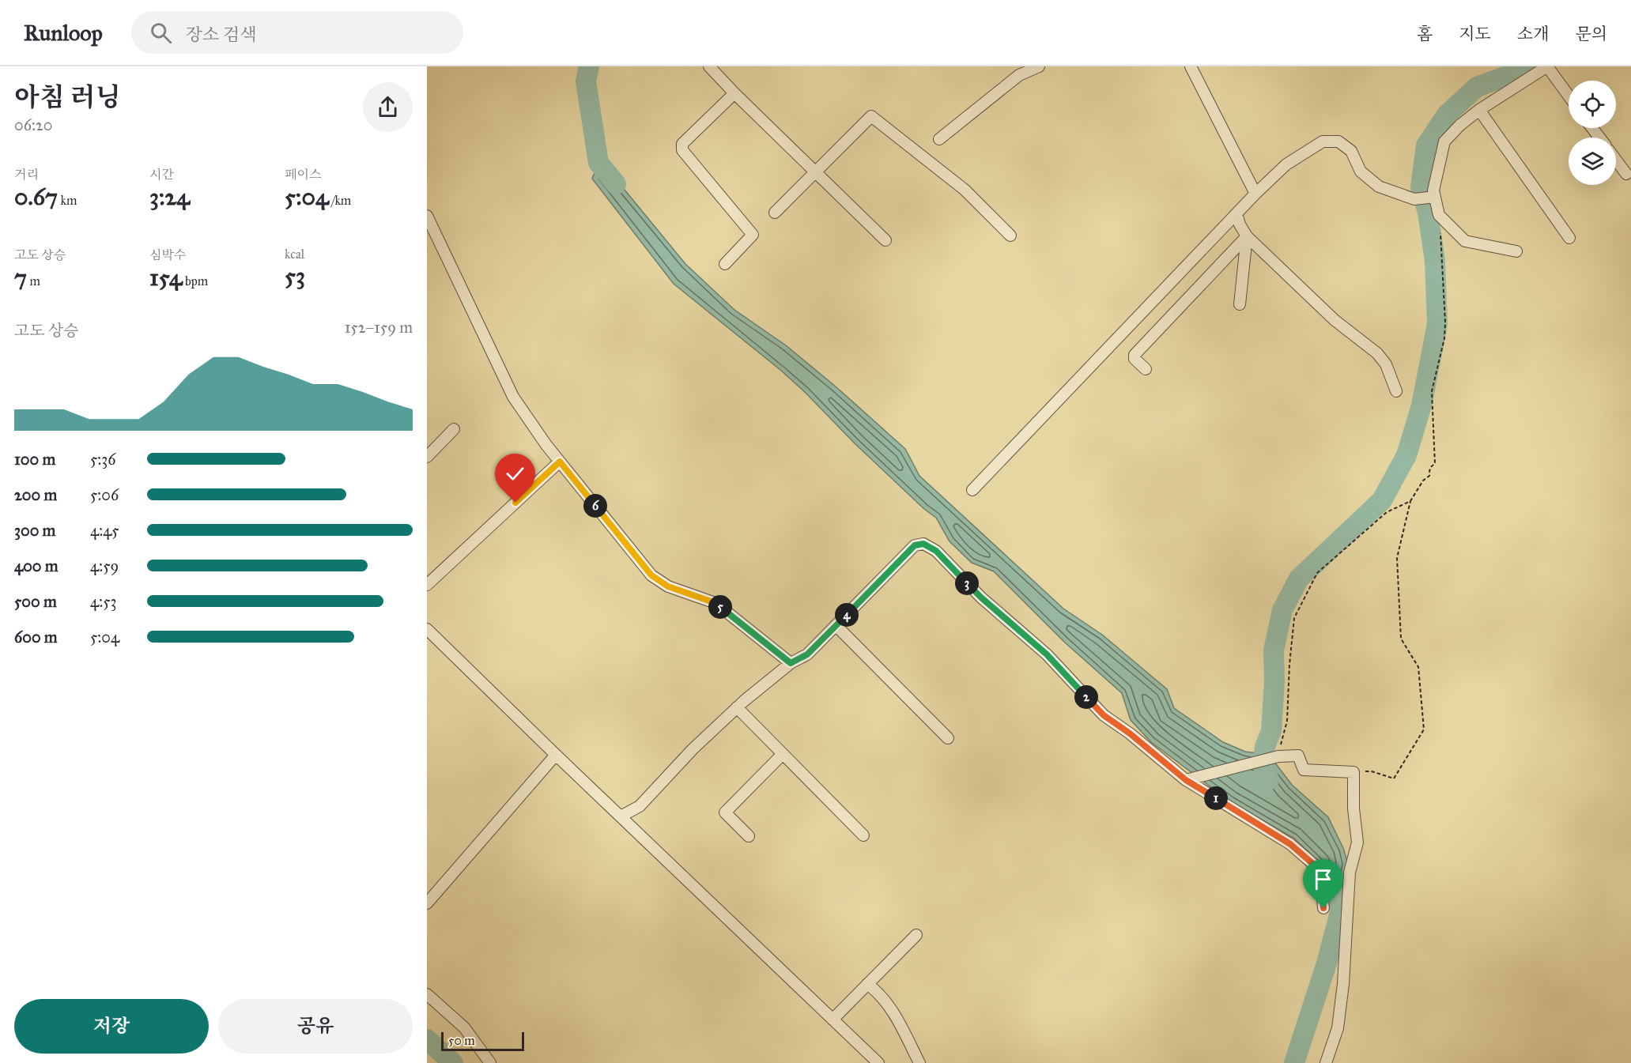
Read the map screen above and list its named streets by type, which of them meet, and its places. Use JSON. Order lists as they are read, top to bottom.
{
  "scale_bar": "50 m",
  "page": {
    "header": "Runloop",
    "search": "장소 검색",
    "nav": [
      "홈",
      "지도",
      "소개",
      "문의"
    ],
    "heading": ["아침 러닝", "06:20"],
    "stats": [
      ["거리", "0.67 km"],
      ["시간", "3:24"],
      ["페이스", "5:04 /km"],
      ["고도 상승", "7 m"],
      ["심박수", "154 bpm"],
      ["kcal", "53"]
    ],
    "chart": ["고도 상승", "152–159 m"],
    "list": [
      {
        "name": "100 m",
        "note": "5:36"
      },
      {
        "name": "200 m",
        "note": "5:06"
      },
      {
        "name": "300 m",
        "note": "4:45"
      },
      {
        "name": "400 m",
        "note": "4:59"
      },
      {
        "name": "500 m",
        "note": "4:53"
      },
      {
        "name": "600 m",
        "note": "5:04"
      }
    ],
    "pins": [
      "6",
      "3",
      "5",
      "4",
      "2",
      "1"
    ],
    "buttons": ["저장", "공유"],
    "scale": "50 m"
  }
}
